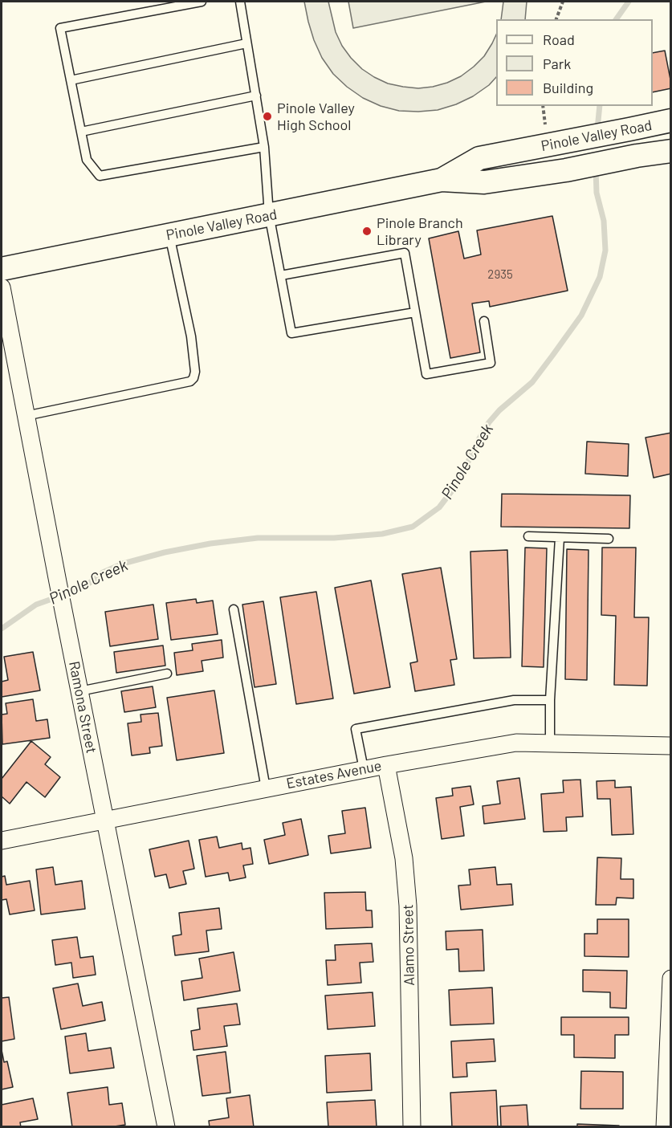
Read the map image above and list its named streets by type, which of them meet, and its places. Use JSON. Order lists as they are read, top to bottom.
{
  "streets": {
    "main road": ["Pinole Valley Road"],
    "street": ["Ramona Street", "Estates Avenue", "Alamo Street"]
  },
  "crossings": [
    ["Ramona Street", "Estates Avenue"],
    ["Estates Avenue", "Alamo Street"]
  ],
  "water": ["Pinole Creek"],
  "places": ["Pinole Valley High School", "Pinole Branch Library"],
  "house_numbers": ["2935"],
  "legend": ["Road", "Park", "Building"]
}
